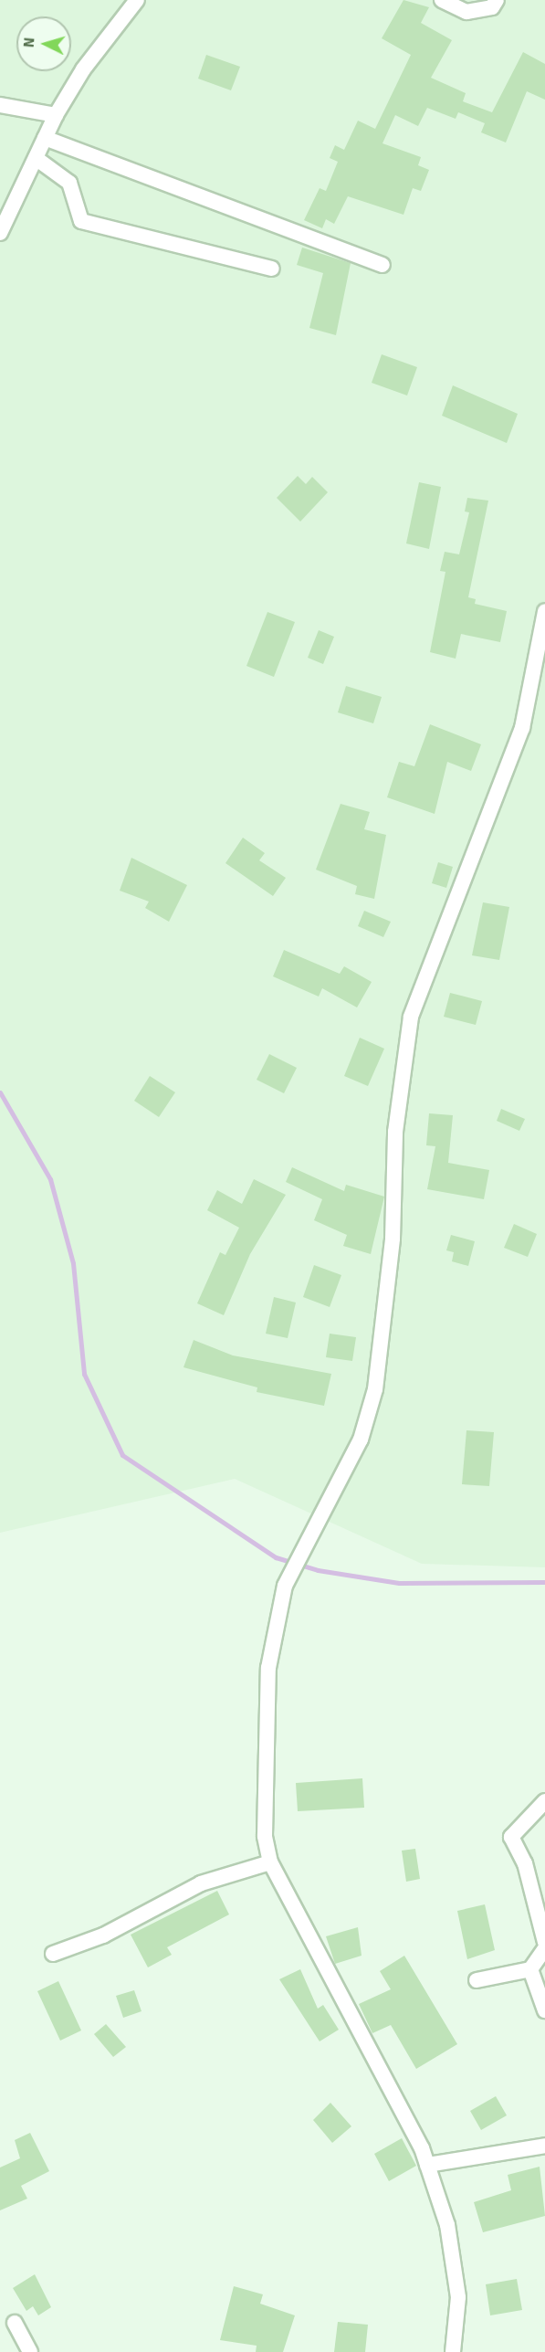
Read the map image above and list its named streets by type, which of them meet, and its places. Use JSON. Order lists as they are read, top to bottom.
{
  "north": "left"
}
